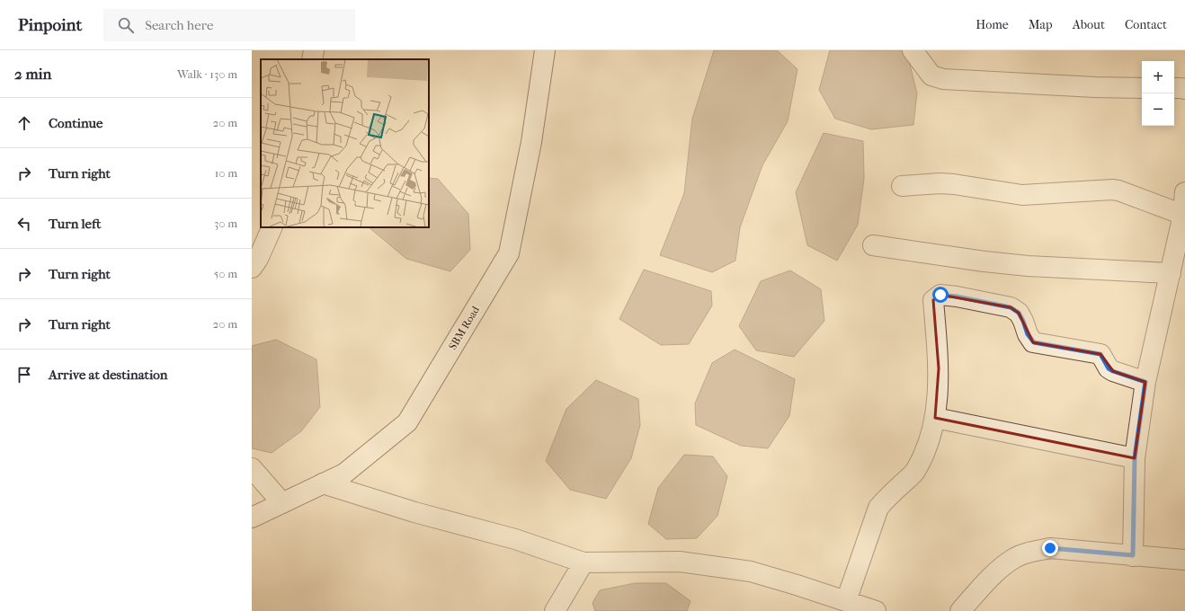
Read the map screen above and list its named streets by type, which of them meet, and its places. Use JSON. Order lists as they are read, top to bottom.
{
  "streets": {
    "street": ["SBM Road"]
  },
  "page": {
    "header": "Pinpoint",
    "search": "Search here",
    "nav": [
      "Home",
      "Map",
      "About",
      "Contact"
    ],
    "heading": ["2 min", "Walk · 130 m"],
    "map_buttons": ["+", "−"],
    "list": [
      ["Continue", "20 m"],
      ["Turn right", "10 m"],
      ["Turn left", "30 m"],
      ["Turn right", "50 m"],
      ["Turn right", "20 m"],
      "Arrive at destination"
    ]
  }
}
